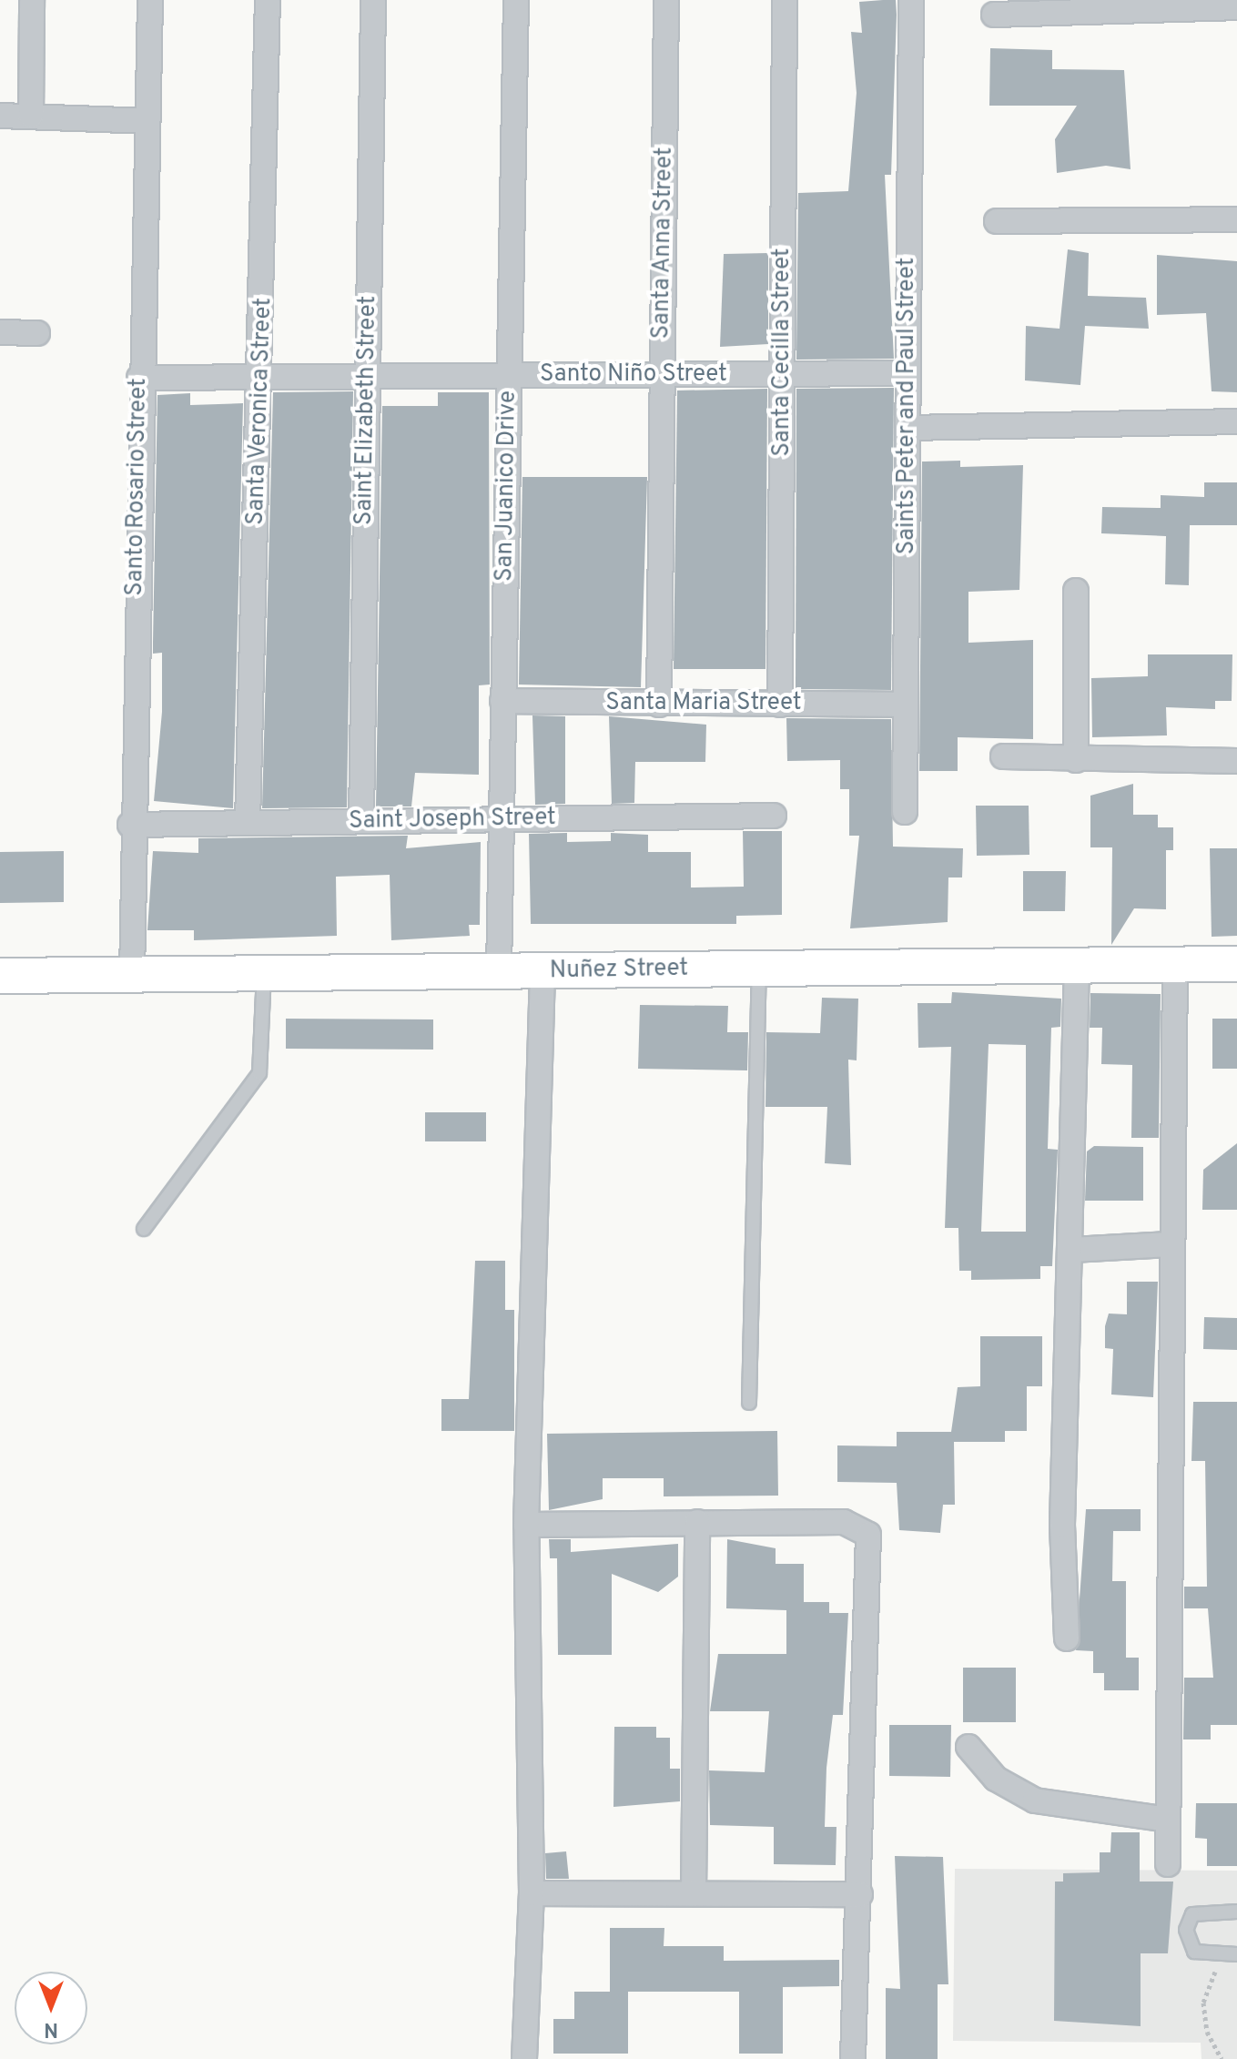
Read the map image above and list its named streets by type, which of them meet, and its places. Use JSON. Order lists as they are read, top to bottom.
{
  "streets": {
    "street": [
      "Santa Anna Street",
      "Santa Cecilla Street",
      "Santo Niño Street",
      "Saints Peter and Paul Street",
      "Saint Elizabeth Street",
      "Santa Veronica Street",
      "San Juanico Drive",
      "Santo Rosario Street",
      "Santa Maria Street",
      "Saint Joseph Street",
      "Nuñez Street"
    ]
  },
  "crossings": [
    ["Santa Anna Street", "Santo Niño Street"],
    ["Santa Anna Street", "Santa Maria Street"],
    ["Santa Cecilla Street", "Santo Niño Street"],
    ["Santa Cecilla Street", "Santa Maria Street"],
    ["Santo Niño Street", "Saints Peter and Paul Street"],
    ["Santo Niño Street", "Saint Elizabeth Street"],
    ["Santo Niño Street", "Santa Veronica Street"],
    ["Santo Niño Street", "San Juanico Drive"],
    ["Santo Niño Street", "Santo Rosario Street"],
    ["Saints Peter and Paul Street", "Santa Maria Street"],
    ["Saint Elizabeth Street", "Saint Joseph Street"],
    ["Santa Veronica Street", "Saint Joseph Street"],
    ["San Juanico Drive", "Santa Maria Street"],
    ["San Juanico Drive", "Saint Joseph Street"],
    ["San Juanico Drive", "Nuñez Street"],
    ["Santo Rosario Street", "Saint Joseph Street"],
    ["Santo Rosario Street", "Nuñez Street"]
  ],
  "north": "bottom"
}
